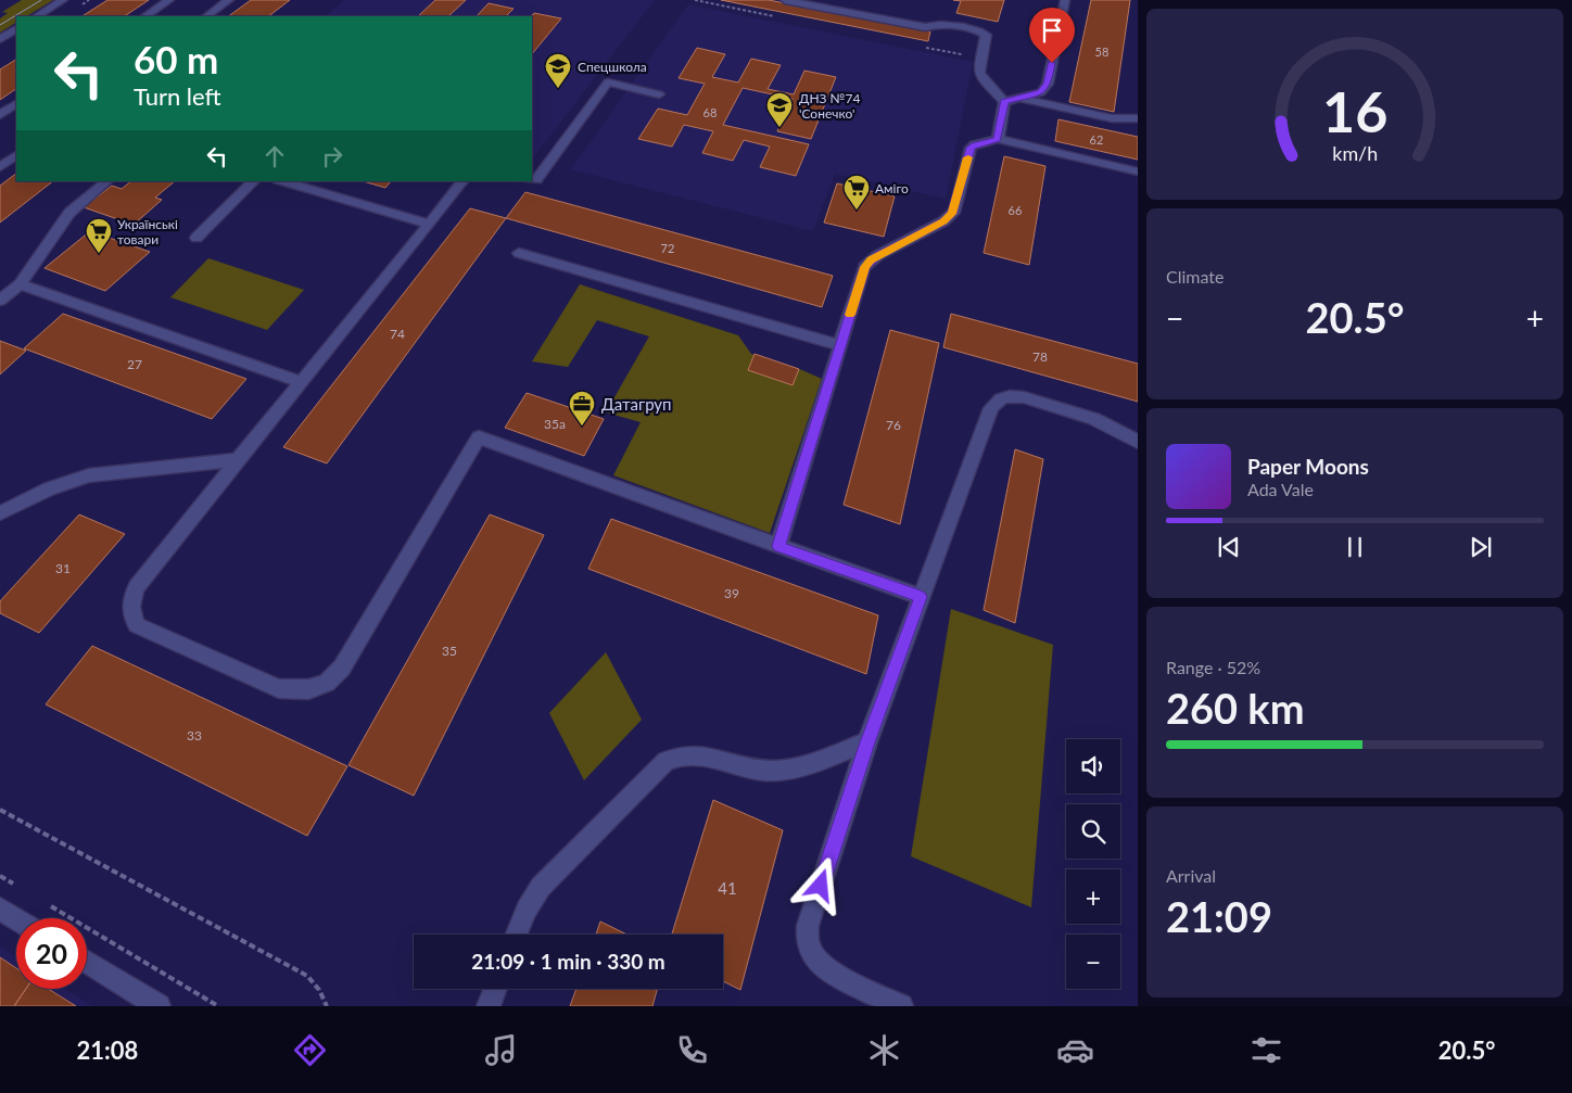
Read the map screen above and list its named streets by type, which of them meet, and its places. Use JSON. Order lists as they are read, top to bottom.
{
  "places": {
    "school or university": ["Спецшкола", "ДНЗ №74 'Сонечко'"],
    "supermarket": ["Аміго", "Українські товари"],
    "office": ["Датагруп"]
  },
  "house_numbers": [
    "58",
    "68",
    "62",
    "66",
    "72",
    "74",
    "78",
    "27",
    "35а",
    "76",
    "31",
    "39",
    "35",
    "33",
    "41"
  ],
  "page": {
    "turn": ["60 m", "Turn left"],
    "tile": [
      "Climate",
      ["Range · 52%", "260 km"],
      ["Arrival", "21:09"]
    ],
    "heat": ["−", "20.5°", "+"],
    "song": ["Paper Moons", "Ada Vale"],
    "map_buttons": ["+", "−"],
    "limit": "20",
    "trip": "21:09 · 1 min · 330 m",
    "tabs": ["21:08", "20.5°"],
    "gauge": ["16", "km/h"]
  }
}
